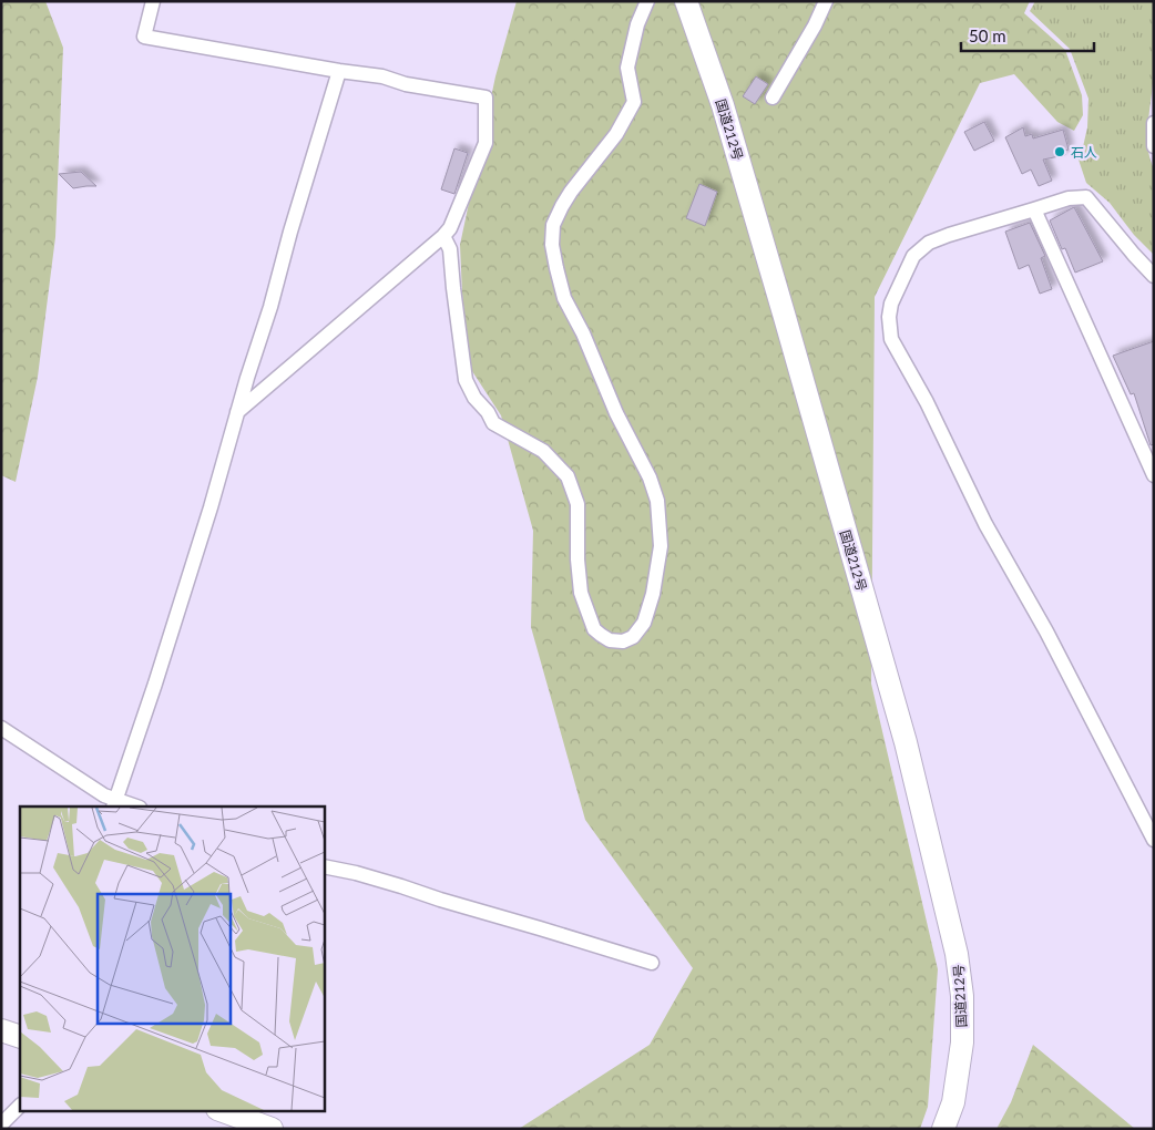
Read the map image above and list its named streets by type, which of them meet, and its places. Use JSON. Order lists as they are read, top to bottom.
{
  "streets": {
    "highway": ["国道212号"]
  },
  "places": ["石人"],
  "scale_bar": "50 m"
}
